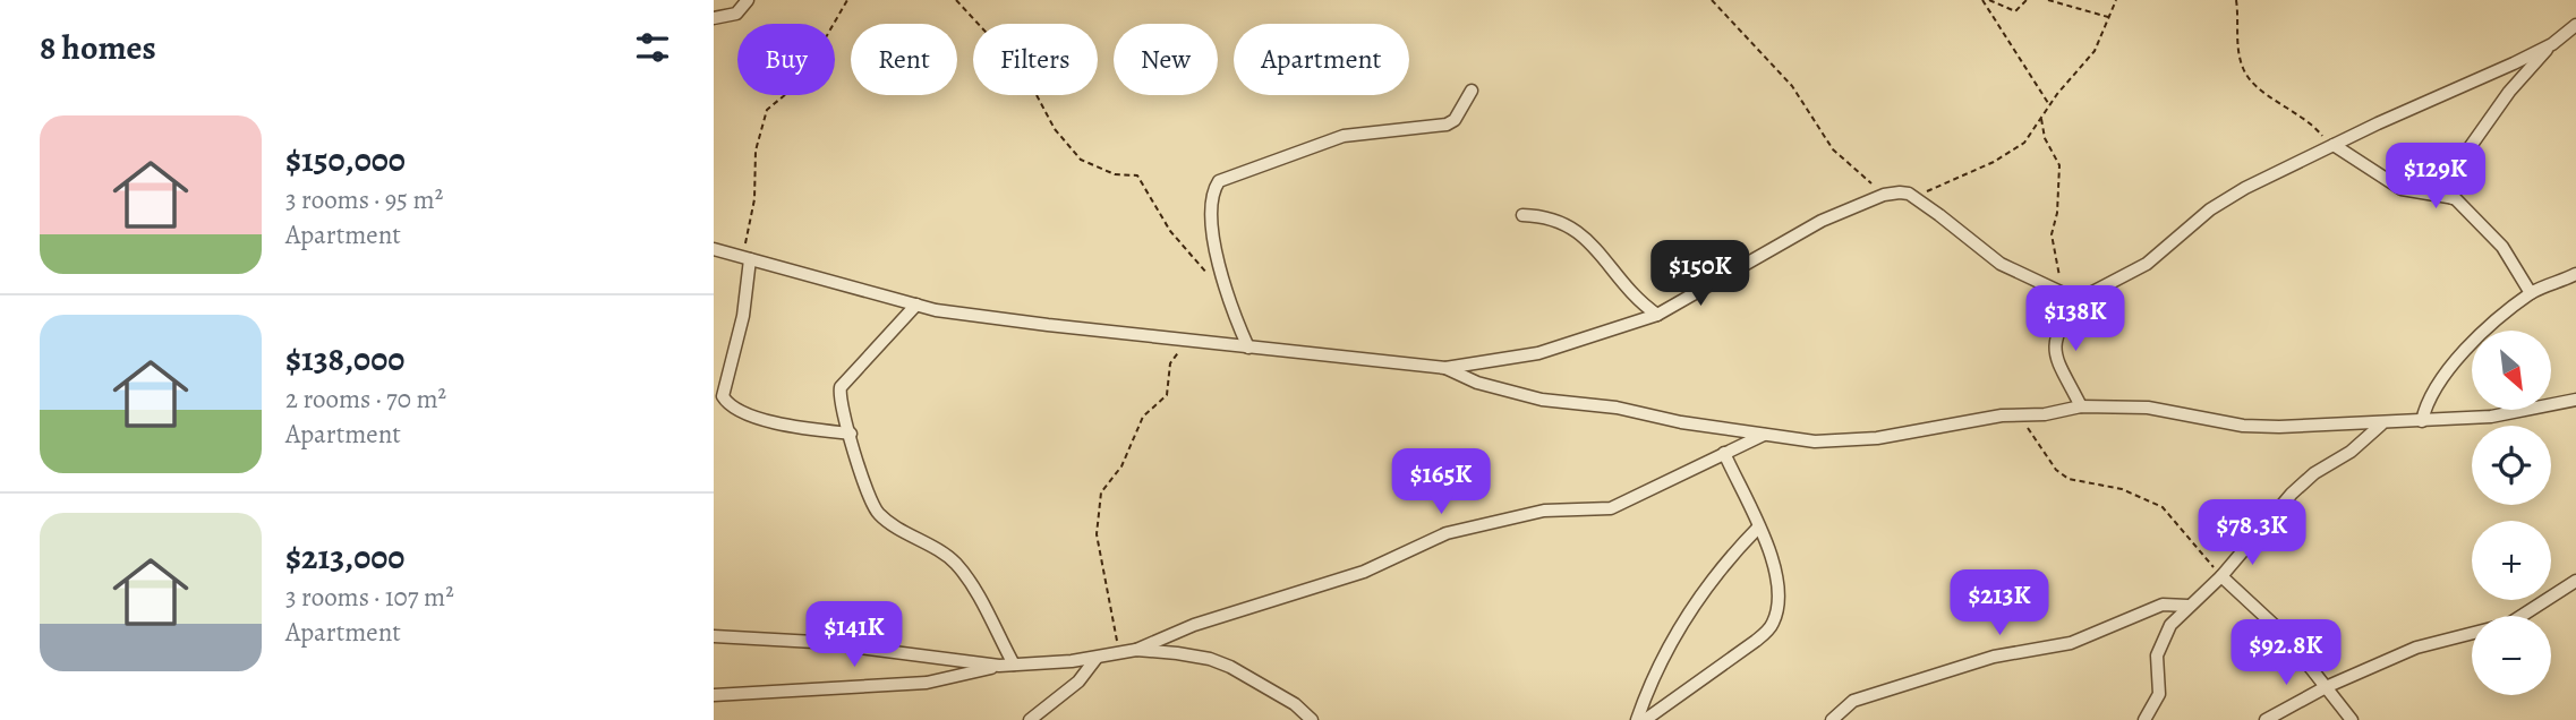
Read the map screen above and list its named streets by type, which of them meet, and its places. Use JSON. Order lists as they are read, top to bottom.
{
  "north": "bottom right",
  "page": {
    "heading": "8 homes",
    "chip": [
      "Buy",
      "Rent",
      "Filters",
      "New",
      "Apartment"
    ],
    "list": [
      {
        "name": "$150,000",
        "note": "3 rooms · 95 m² · Apartment"
      },
      {
        "name": "$138,000",
        "note": "2 rooms · 70 m² · Apartment"
      },
      {
        "name": "$213,000",
        "note": "3 rooms · 107 m² · Apartment"
      }
    ],
    "price": [
      "$129K",
      "$150K",
      "$138K",
      "$165K",
      "$78.3K",
      "$213K",
      "$141K",
      "$92.8K"
    ],
    "map_buttons": ["+", "−"]
  }
}
